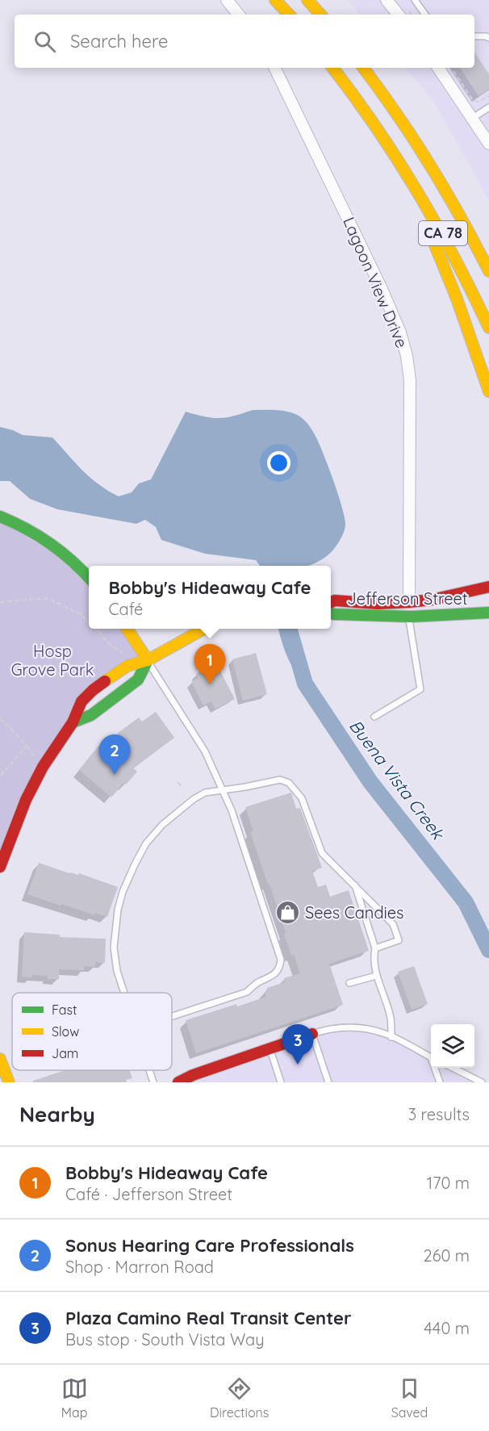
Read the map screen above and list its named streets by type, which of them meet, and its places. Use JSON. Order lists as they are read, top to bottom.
{
  "streets": {
    "main road": ["CA 78", "Jefferson Street"],
    "street": ["Lagoon View Drive"]
  },
  "crossings": [
    ["Lagoon View Drive", "Jefferson Street"]
  ],
  "water": ["Buena Vista Creek"],
  "parks": ["Hosp Grove Park"],
  "places": {
    "shop": ["Sees Candies"]
  },
  "legend": ["Fast", "Slow", "Jam"],
  "page": {
    "search": "Search here",
    "popup": ["Bobby's Hideaway Cafe", "Café"],
    "pins": ["1", "2", "3"],
    "heading": ["Nearby", "3 results"],
    "list": [
      {
        "mark": "1",
        "name": "Bobby's Hideaway Cafe",
        "note": "Café · Jefferson Street",
        "value": "170 m"
      },
      {
        "mark": "2",
        "name": "Sonus Hearing Care Professionals",
        "note": "Shop · Marron Road",
        "value": "260 m"
      },
      {
        "mark": "3",
        "name": "Plaza Camino Real Transit Center",
        "note": "Bus stop · South Vista Way",
        "value": "440 m"
      }
    ],
    "nav": ["Map", "Directions", "Saved"]
  }
}
